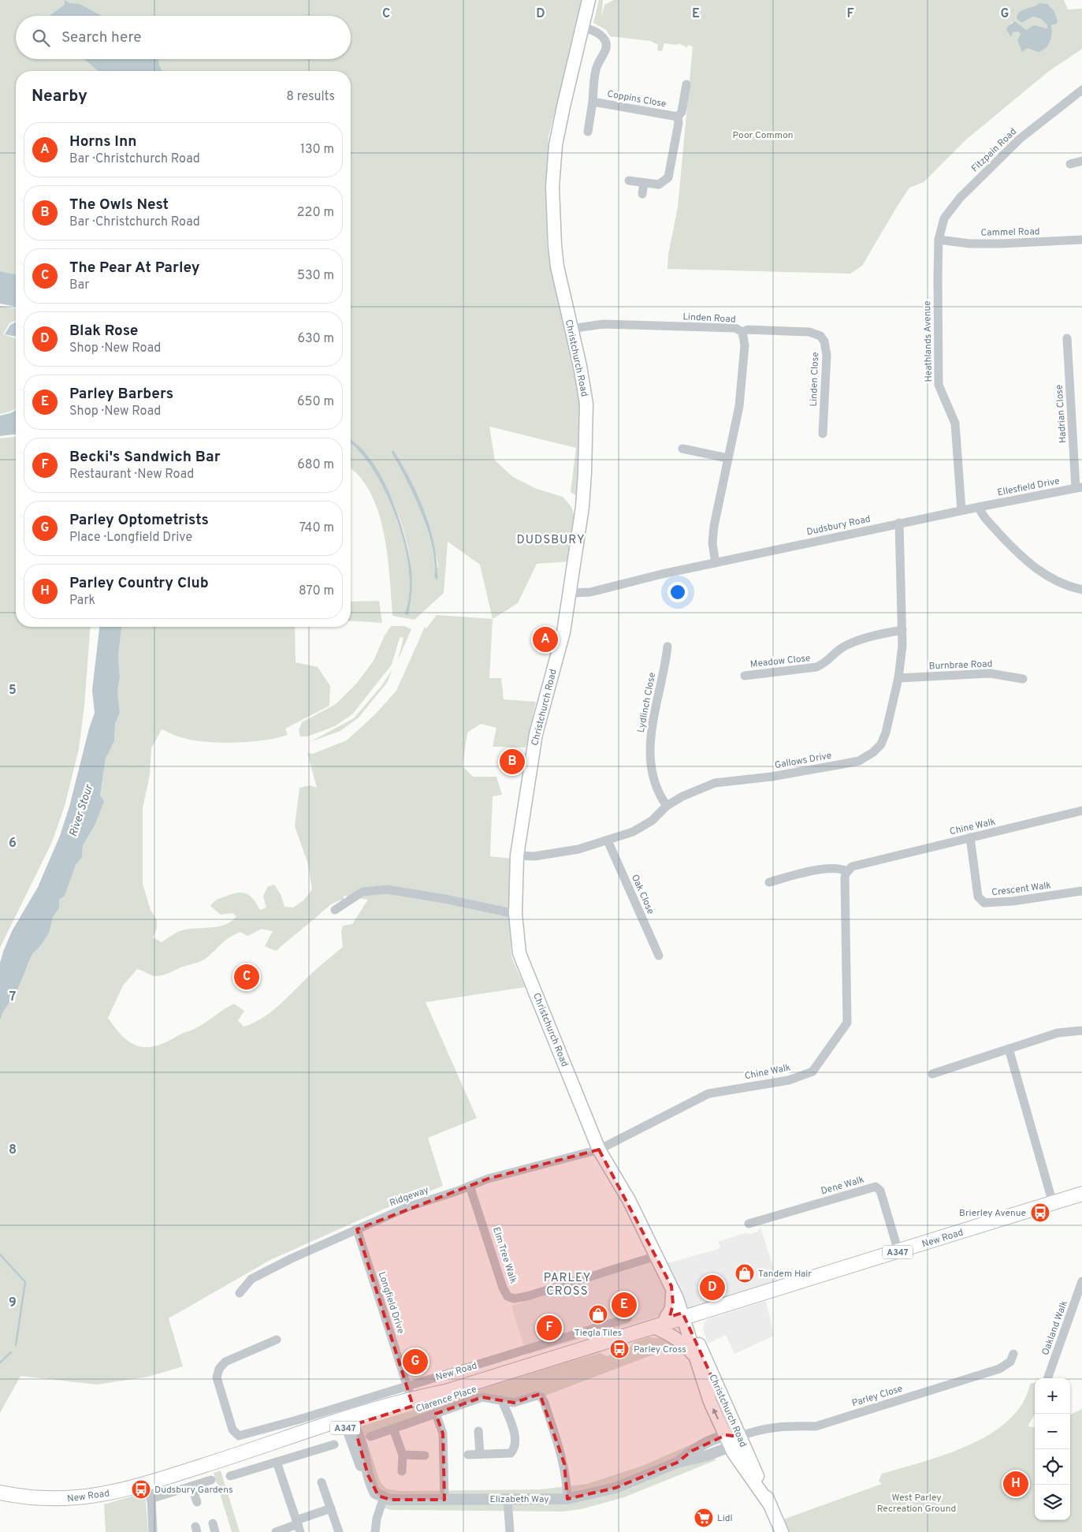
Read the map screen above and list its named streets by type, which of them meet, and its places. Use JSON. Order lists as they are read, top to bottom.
{
  "streets": {
    "main road": ["Christchurch Road", "New Road", "A347"],
    "street": [
      "Coppins Close",
      "Fitzpain Road",
      "Cammel Road",
      "Linden Road",
      "Heathlands Avenue",
      "Linden Close",
      "Hadrian Close",
      "Ellesfield Drive",
      "Dudsbury Road",
      "Meadow Close",
      "Burnbrae Road",
      "Lydlinch Close",
      "Gallows Drive",
      "Chine Walk",
      "Crescent Walk",
      "Oak Close",
      "Dene Walk",
      "Ridgeway",
      "Elm Tree Walk",
      "Longfield Drive",
      "Oakland Walk",
      "Parley Close",
      "Clarence Place",
      "Elizabeth Way"
    ]
  },
  "crossings": [
    ["Coppins Close", "Christchurch Road"],
    ["Fitzpain Road", "Cammel Road"],
    ["Fitzpain Road", "Heathlands Avenue"],
    ["Cammel Road", "Heathlands Avenue"],
    ["Linden Road", "Christchurch Road"],
    ["Linden Road", "Linden Close"],
    ["Linden Road", "Dudsbury Road"],
    ["Heathlands Avenue", "Dudsbury Road"],
    ["Christchurch Road", "Dudsbury Road"],
    ["Christchurch Road", "Gallows Drive"],
    ["Christchurch Road", "Chine Walk"],
    ["Christchurch Road", "Ridgeway"],
    ["Christchurch Road", "New Road"],
    ["Christchurch Road", "Elm Tree Walk"],
    ["Christchurch Road", "Parley Close"],
    ["Christchurch Road", "Elizabeth Way"],
    ["Hadrian Close", "Ellesfield Drive"],
    ["Ellesfield Drive", "Dudsbury Road"],
    ["Dudsbury Road", "Gallows Drive"],
    ["Meadow Close", "Gallows Drive"],
    ["Burnbrae Road", "Gallows Drive"],
    ["Lydlinch Close", "Gallows Drive"],
    ["Gallows Drive", "Oak Close"],
    ["Chine Walk", "Crescent Walk"],
    ["Chine Walk", "Ridgeway"],
    ["Dene Walk", "New Road"],
    ["Ridgeway", "Elm Tree Walk"],
    ["Ridgeway", "Longfield Drive"],
    ["New Road", "Longfield Drive"],
    ["Clarence Place", "Elizabeth Way"]
  ],
  "districts": ["DUDSBURY", "PARLEY CROSS"],
  "water": ["River Stour"],
  "parks": ["Poor Common", "West Parley Recreation Ground"],
  "places": {
    "bus stop": ["Brierley Avenue", "Parley Cross", "Dudsbury Gardens"],
    "shop": ["Tandem Hair", "Tiegla Tiles"],
    "supermarket": ["Lidl"]
  },
  "page": {
    "search": "Search here",
    "heading": ["Nearby", "8 results"],
    "list": [
      {
        "mark": "A",
        "name": "Horns Inn",
        "note": "Bar · Christchurch Road",
        "value": "130 m"
      },
      {
        "mark": "B",
        "name": "The Owls Nest",
        "note": "Bar · Christchurch Road",
        "value": "220 m"
      },
      {
        "mark": "C",
        "name": "The Pear At Parley",
        "note": "Bar",
        "value": "530 m"
      },
      {
        "mark": "D",
        "name": "Blak Rose",
        "note": "Shop · New Road",
        "value": "630 m"
      },
      {
        "mark": "E",
        "name": "Parley Barbers",
        "note": "Shop · New Road",
        "value": "650 m"
      },
      {
        "mark": "F",
        "name": "Becki's Sandwich Bar",
        "note": "Restaurant · New Road",
        "value": "680 m"
      },
      {
        "mark": "G",
        "name": "Parley Optometrists",
        "note": "Place · Longfield Drive",
        "value": "740 m"
      },
      {
        "mark": "H",
        "name": "Parley Country Club",
        "note": "Park",
        "value": "870 m"
      }
    ],
    "pins": [
      "A",
      "B",
      "C",
      "D",
      "E",
      "F",
      "G",
      "H"
    ],
    "map_buttons": ["+", "−"]
  },
  "grid": {
    "columns": [
      "C",
      "D",
      "E",
      "F",
      "G"
    ],
    "rows": [
      "5",
      "6",
      "7",
      "8",
      "9"
    ]
  }
}
